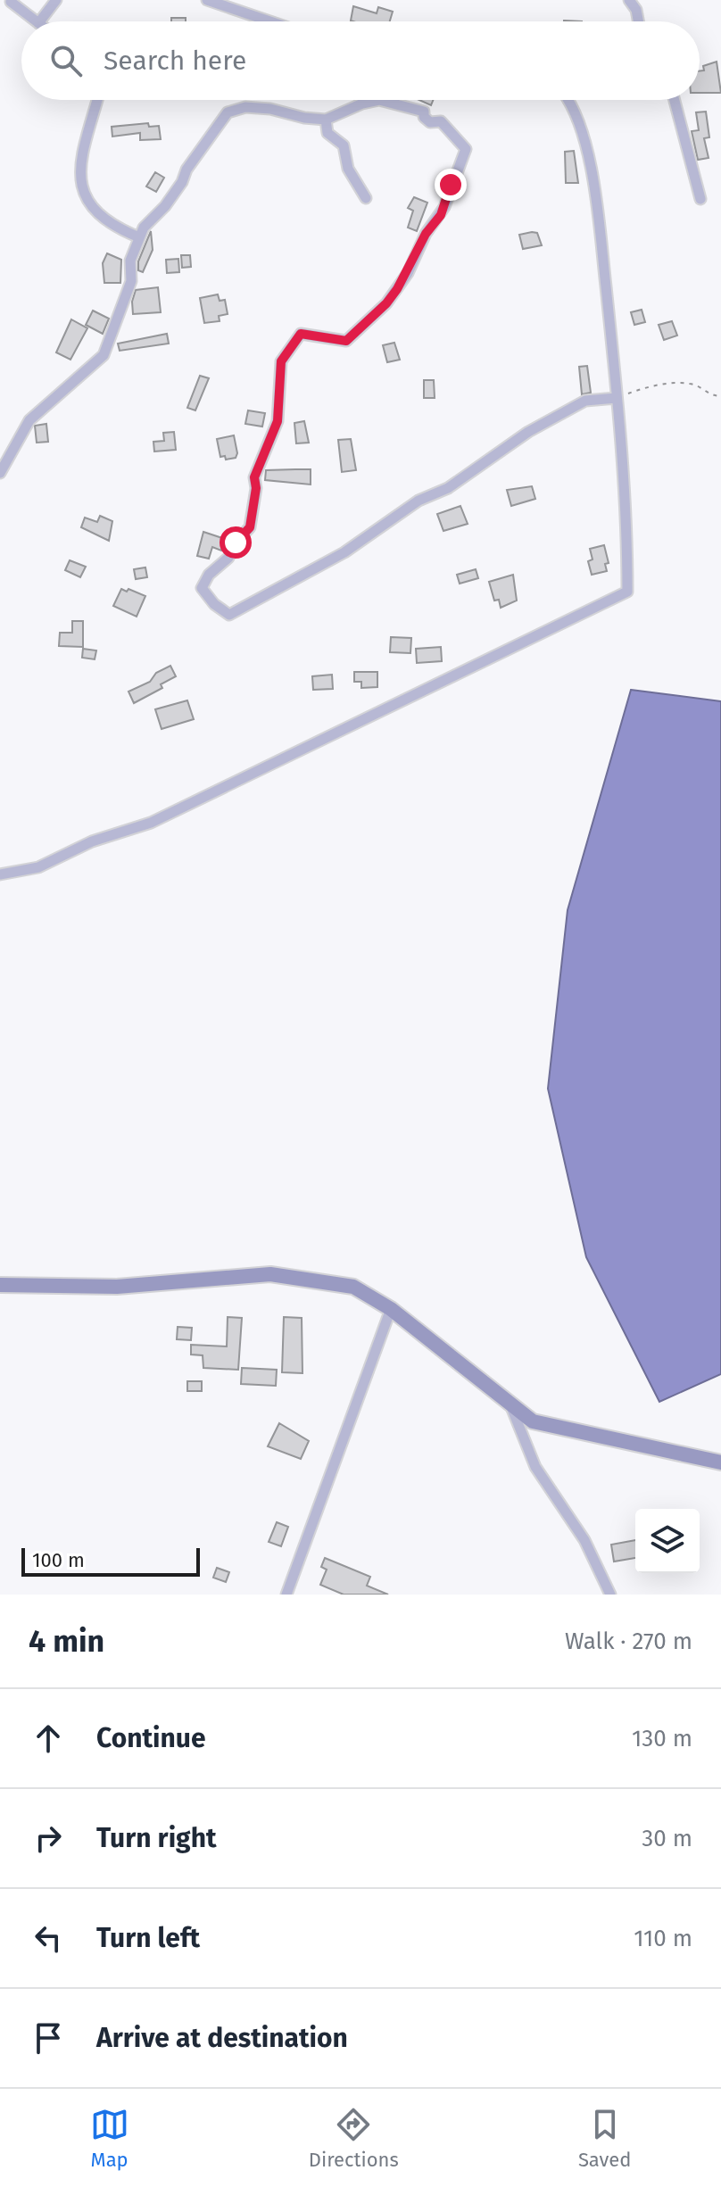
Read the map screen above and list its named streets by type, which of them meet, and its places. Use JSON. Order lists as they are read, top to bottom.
{
  "scale_bar": "100 m",
  "page": {
    "search": "Search here",
    "scale": "100 m",
    "heading": ["4 min", "Walk · 270 m"],
    "list": [
      ["Continue", "130 m"],
      ["Turn right", "30 m"],
      ["Turn left", "110 m"],
      "Arrive at destination"
    ],
    "nav": ["Map", "Directions", "Saved"]
  }
}
